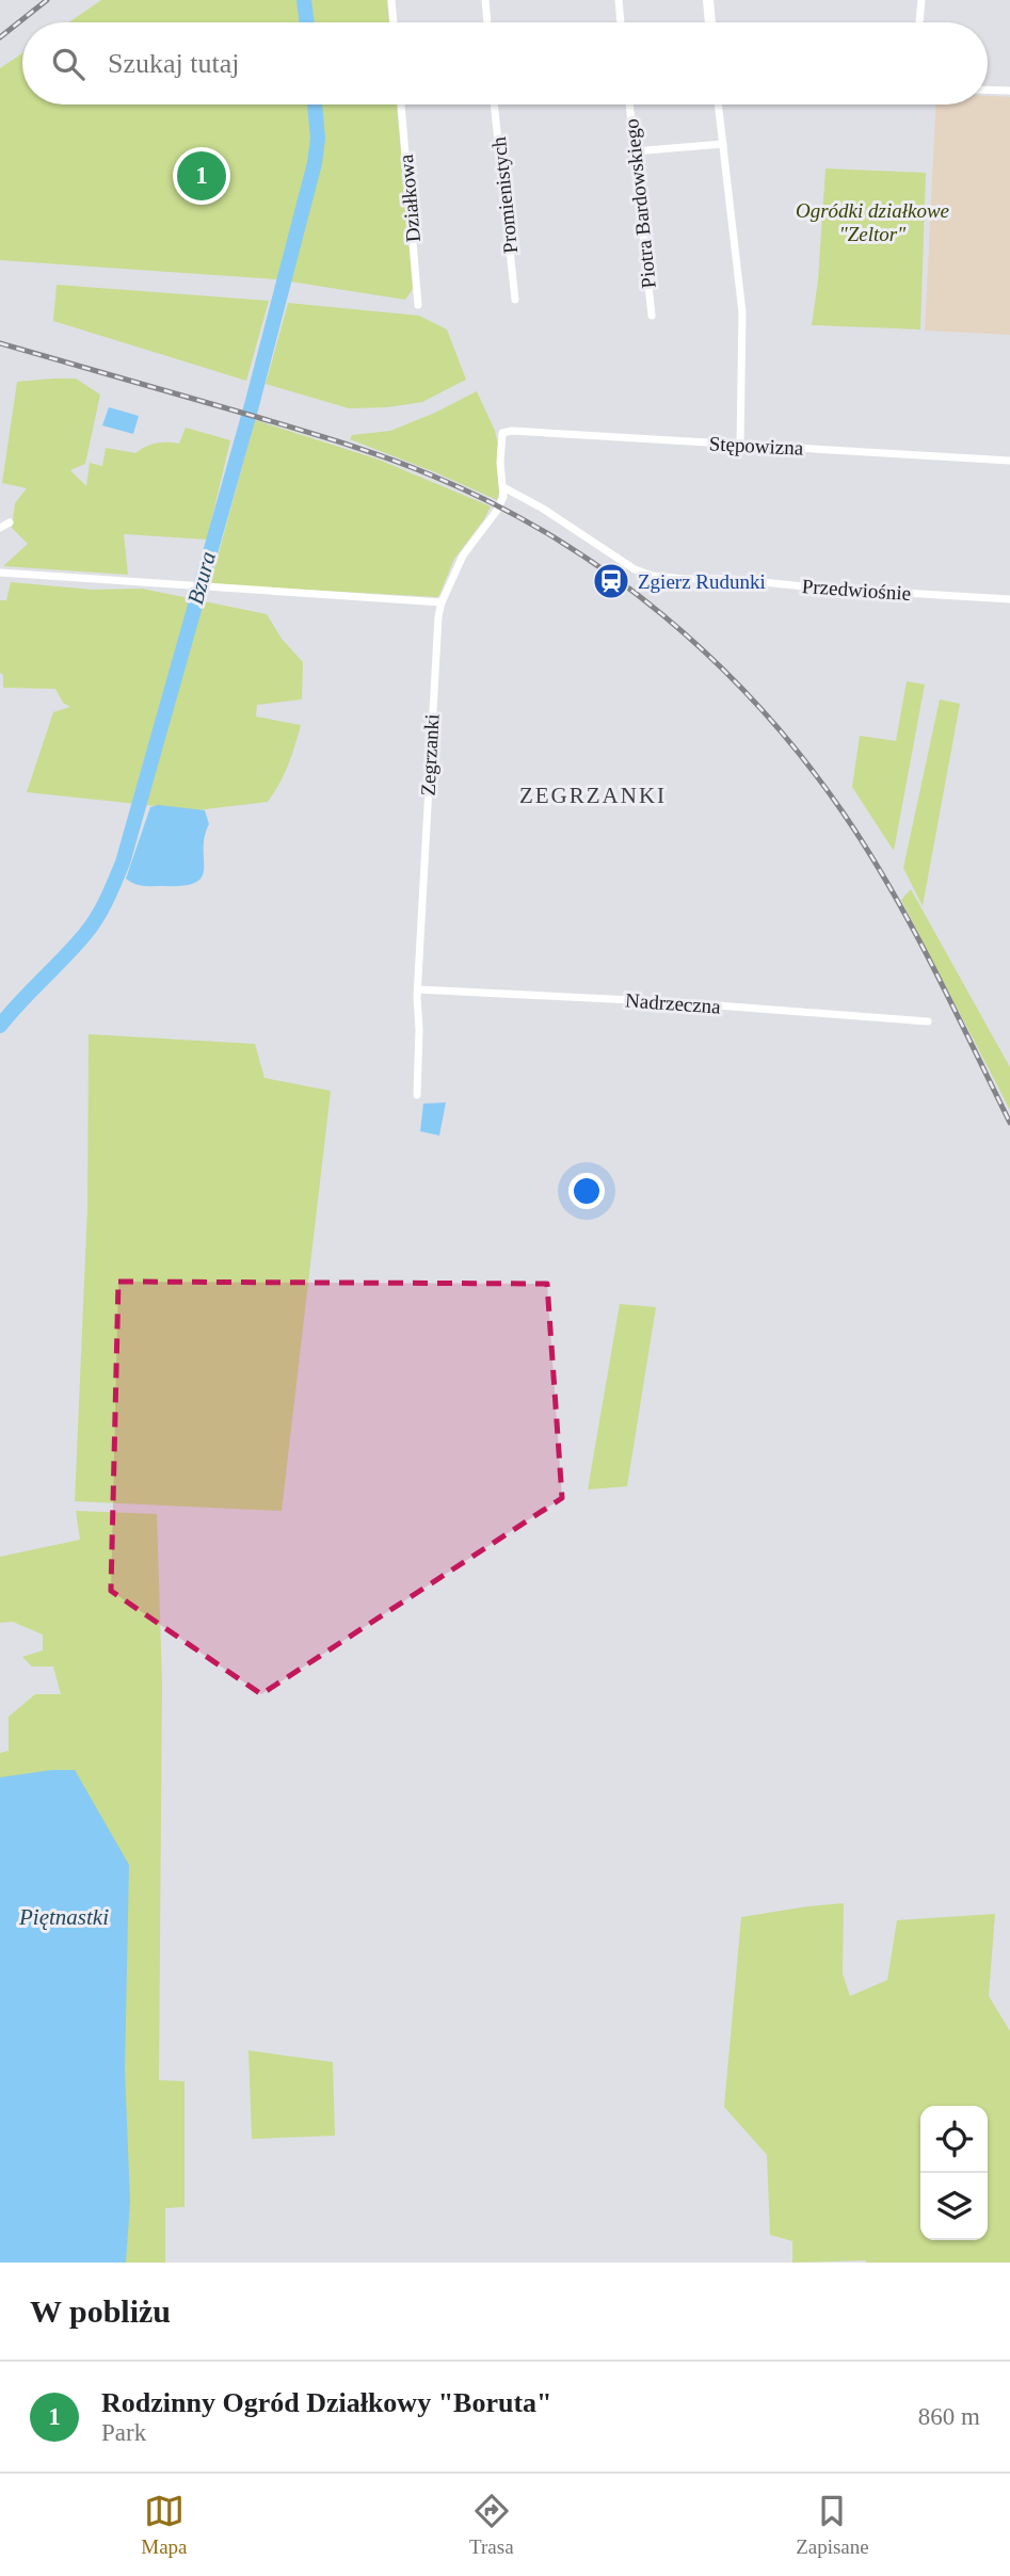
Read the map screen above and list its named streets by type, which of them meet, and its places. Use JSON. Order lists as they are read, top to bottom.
{
  "streets": {
    "street": [
      "Promienistych",
      "Działkowa",
      "Piotra Bardowskiego",
      "Stępowizna",
      "Przedwiośnie",
      "Zegrzanki",
      "Nadrzeczna"
    ]
  },
  "crossings": [
    ["Stępowizna", "Zegrzanki"],
    ["Przedwiośnie", "Zegrzanki"],
    ["Zegrzanki", "Nadrzeczna"]
  ],
  "districts": ["ZEGRZANKI"],
  "water": ["Bzura", "Piętnastki"],
  "parks": ["Ogródki działkowe \"Zeltor\""],
  "places": {
    "station": ["Zgierz Rudunki"]
  },
  "page": {
    "search": "Szukaj tutaj",
    "pins": "1",
    "heading": "W pobliżu",
    "list": [
      {
        "mark": "1",
        "name": "Rodzinny Ogród Działkowy \"Boruta\"",
        "note": "Park",
        "value": "860 m"
      }
    ],
    "nav": ["Mapa", "Trasa", "Zapisane"]
  }
}
